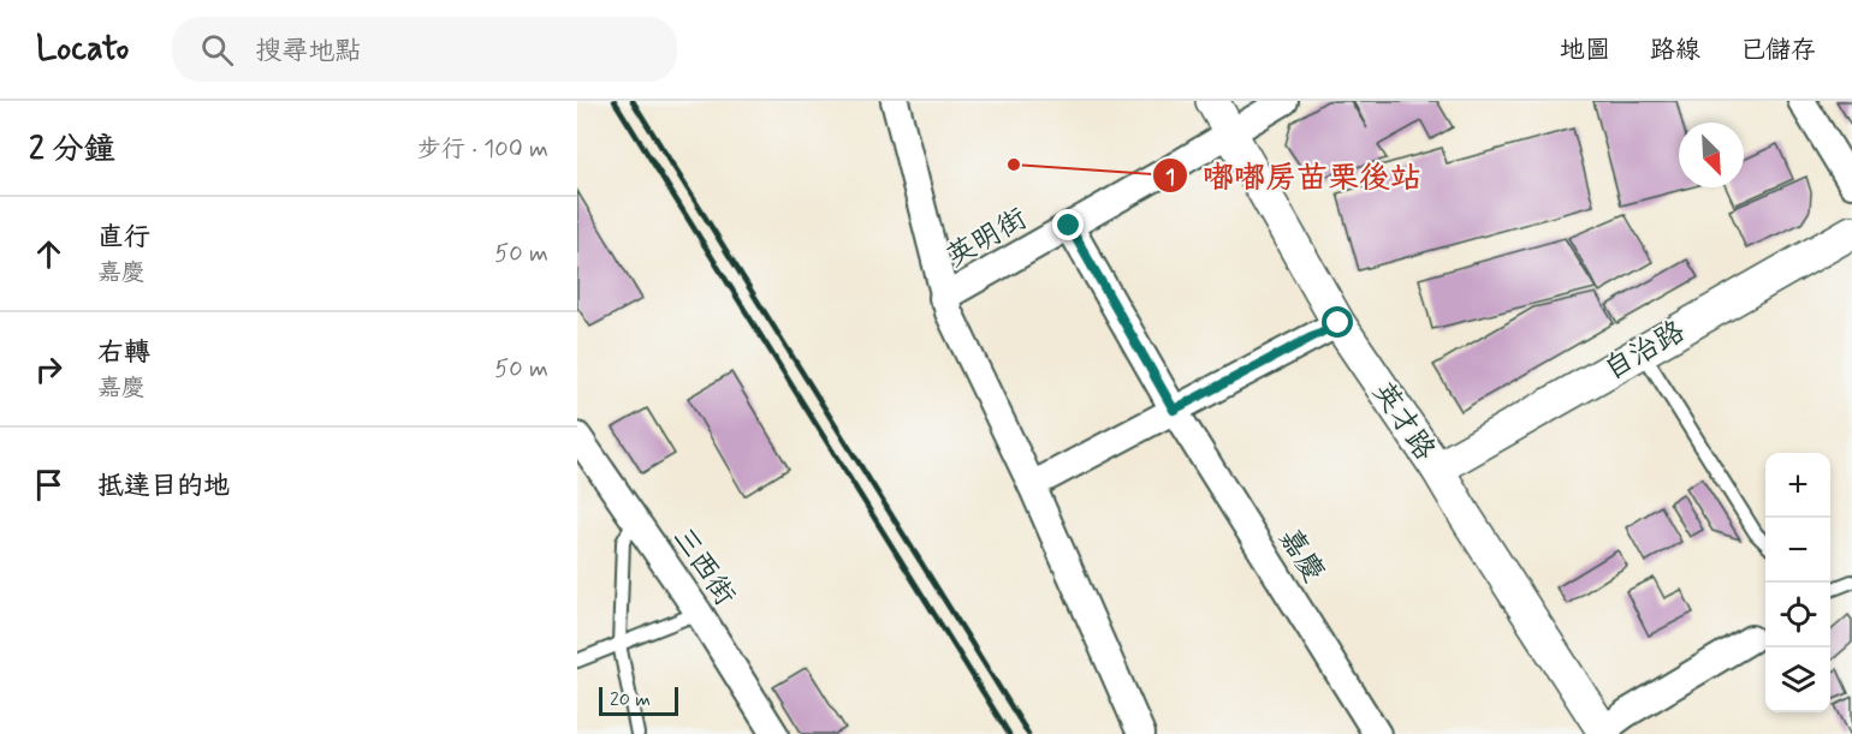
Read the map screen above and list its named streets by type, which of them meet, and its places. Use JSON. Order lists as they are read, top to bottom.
{
  "streets": {
    "street": [
      "英明街",
      "自治路",
      "英才路",
      "嘉慶",
      "三西街"
    ]
  },
  "crossings": [
    ["英明街", "英才路"],
    ["英明街", "嘉慶"],
    ["自治路", "英才路"]
  ],
  "places": ["嘟嘟房苗栗後站"],
  "scale_bar": "20 m",
  "north": "bottom right",
  "page": {
    "header": "Locato",
    "search": "搜尋地點",
    "nav": ["地圖", "路線", "已儲存"],
    "heading": ["2 分鐘", "步行 · 100 m"],
    "list": [
      ["直行", "嘉慶", "50 m"],
      ["右轉", "嘉慶", "50 m"],
      "抵達目的地"
    ],
    "map_buttons": ["+", "−"],
    "scale": "20 m"
  }
}
